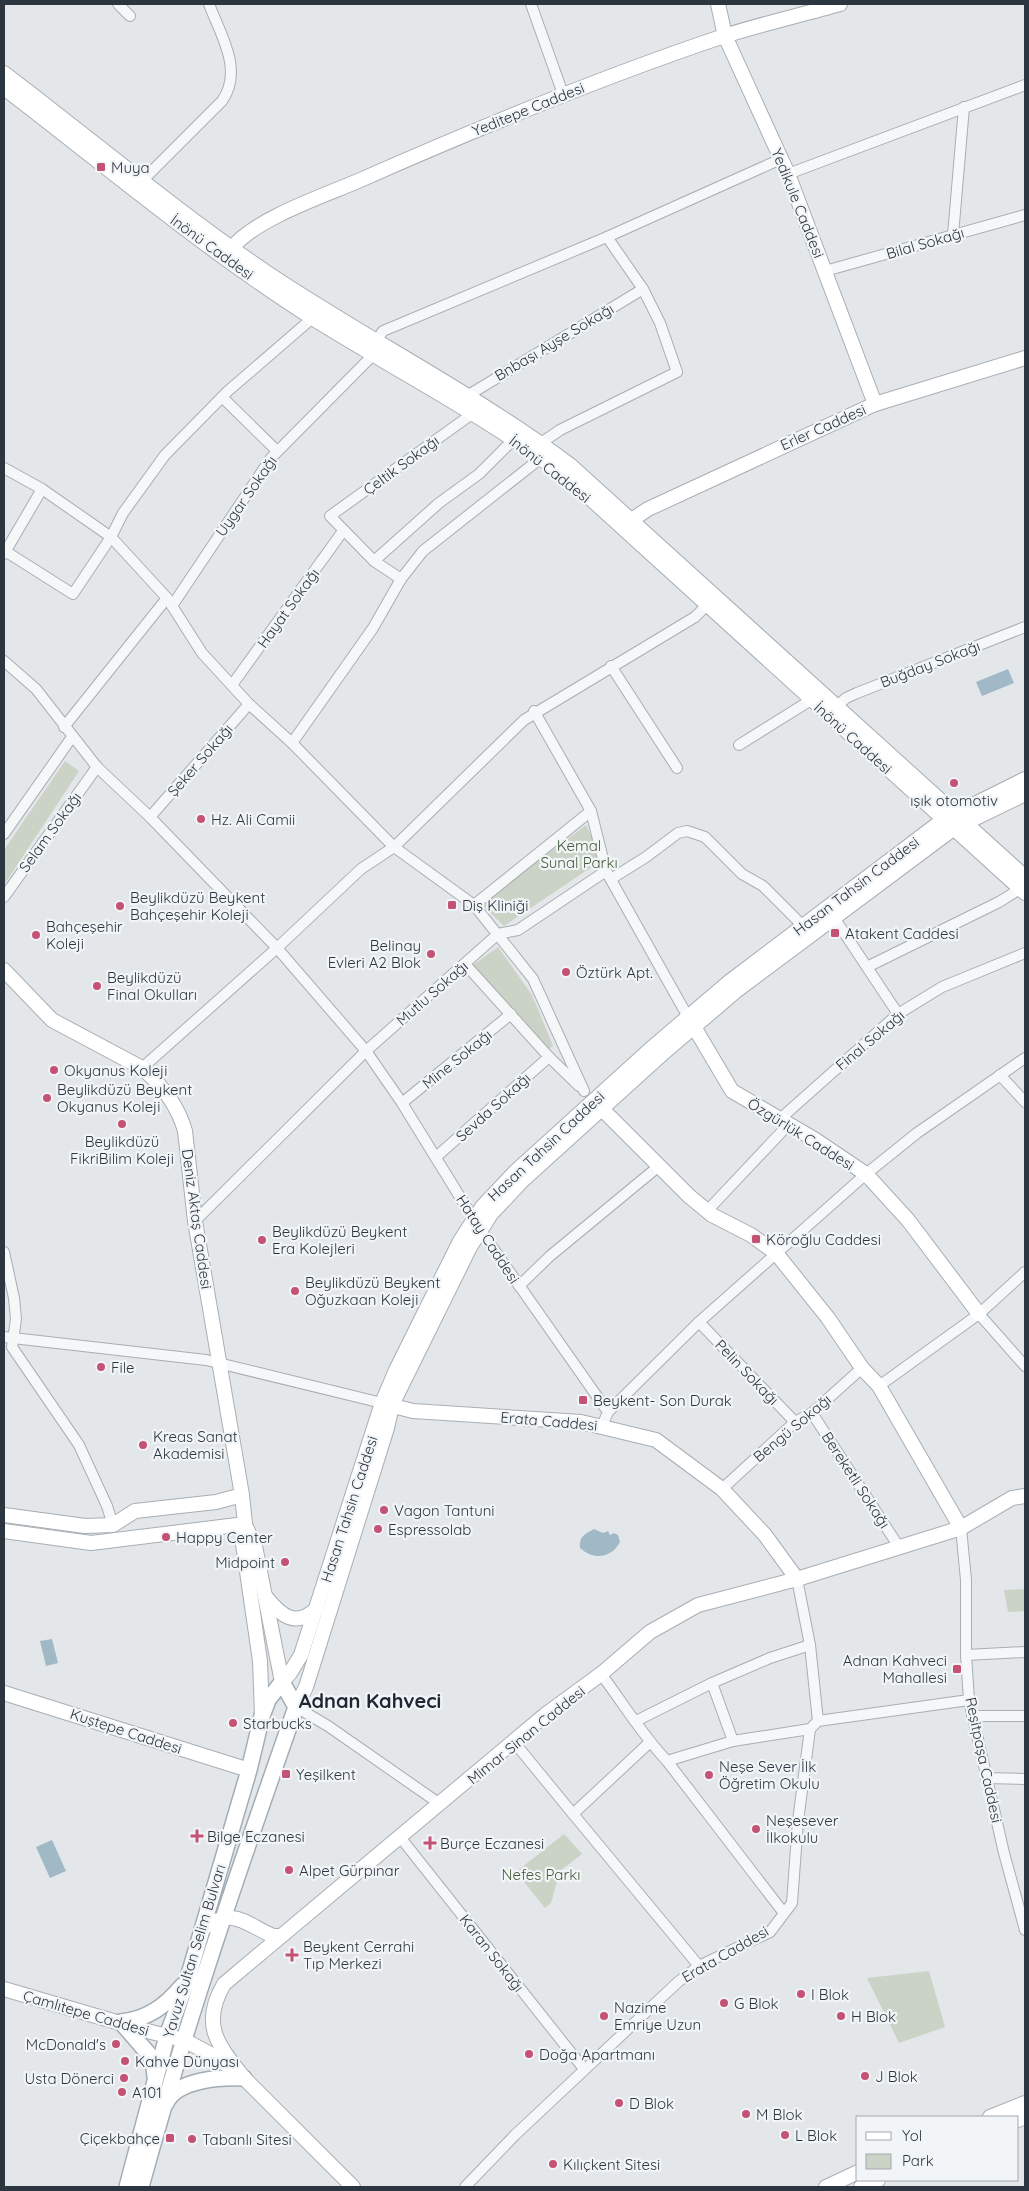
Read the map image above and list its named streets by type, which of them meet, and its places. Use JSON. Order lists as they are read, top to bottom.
{
  "streets": {
    "main road": ["Yavuz Sultan Selim Bulvarı"],
    "street": [
      "Yeditepe Caddesi",
      "Yedikule Caddesi",
      "Bilal Sokağı",
      "İnönü Caddesi",
      "Bnbaşı Ayşe Sokağı",
      "Erler Caddesi",
      "Çeltik Sokağı",
      "Uygar Sokağı",
      "Hayat Sokağı",
      "Buğday Sokağı",
      "Şeker Sokağı",
      "Selam Sokağı",
      "Hasan Tahsin Caddesi",
      "Mutlu Sokağı",
      "Final Sokağı",
      "Mine Sokağı",
      "Sevda Sokağı",
      "Özgürlük Caddesi",
      "Deniz Aktaş Caddesi",
      "Hatay Caddesi",
      "Pelin Sokağı",
      "Erata Caddesi",
      "Bengü Sokağı",
      "Bereketli Sokağı",
      "Kuştepe Caddesi",
      "Mimar Sinan Caddesi",
      "Reşitpaşa Caddesi",
      "Karan Sokağı",
      "Çamlıtepe Caddesi"
    ]
  },
  "crossings": [
    ["Yeditepe Caddesi", "Yedikule Caddesi"],
    ["Yedikule Caddesi", "Bilal Sokağı"],
    ["Yedikule Caddesi", "Erler Caddesi"],
    ["Yedikule Caddesi", "Uygar Sokağı"],
    ["İnönü Caddesi", "Bnbaşı Ayşe Sokağı"],
    ["İnönü Caddesi", "Erler Caddesi"],
    ["İnönü Caddesi", "Çeltik Sokağı"],
    ["İnönü Caddesi", "Hasan Tahsin Caddesi"],
    ["Bnbaşı Ayşe Sokağı", "Çeltik Sokağı"],
    ["Çeltik Sokağı", "Hayat Sokağı"],
    ["Uygar Sokağı", "Hatay Caddesi"],
    ["Şeker Sokağı", "Hatay Caddesi"],
    ["Selam Sokağı", "Hatay Caddesi"],
    ["Hasan Tahsin Caddesi", "Özgürlük Caddesi"],
    ["Hasan Tahsin Caddesi", "Hatay Caddesi"],
    ["Hasan Tahsin Caddesi", "Erata Caddesi"],
    ["Hasan Tahsin Caddesi", "Yavuz Sultan Selim Bulvarı"],
    ["Mutlu Sokağı", "Deniz Aktaş Caddesi"],
    ["Mutlu Sokağı", "Hatay Caddesi"],
    ["Final Sokağı", "Özgürlük Caddesi"],
    ["Mine Sokağı", "Hatay Caddesi"],
    ["Sevda Sokağı", "Hatay Caddesi"],
    ["Pelin Sokağı", "Bengü Sokağı"],
    ["Erata Caddesi", "Bengü Sokağı"],
    ["Erata Caddesi", "Mimar Sinan Caddesi"],
    ["Erata Caddesi", "Karan Sokağı"],
    ["Bengü Sokağı", "Bereketli Sokağı"],
    ["Bereketli Sokağı", "Mimar Sinan Caddesi"],
    ["Kuştepe Caddesi", "Yavuz Sultan Selim Bulvarı"],
    ["Mimar Sinan Caddesi", "Reşitpaşa Caddesi"],
    ["Mimar Sinan Caddesi", "Karan Sokağı"],
    ["Yavuz Sultan Selim Bulvarı", "Çamlıtepe Caddesi"]
  ],
  "districts": ["Adnan Kahveci"],
  "parks": ["Kemal Sunal Parkı", "Nefes Parkı"],
  "places": {
    "transit": [
      "Muya",
      "Diş Kliniği",
      "Atakent Caddesi",
      "Köroğlu Caddesi",
      "Beykent- Son Durak",
      "Adnan Kahveci Mahallesi",
      "Yeşilkent",
      "Çiçekbahçe"
    ],
    "other": [
      "ışık otomotiv",
      "Hz. Ali Camii",
      "Beylikdüzü Beykent Bahçeşehir Koleji",
      "Bahçeşehir Koleji",
      "Belinay Evleri A2 Blok",
      "Öztürk Apt.",
      "Beylikdüzü Final Okulları",
      "Okyanus Koleji",
      "Beylikdüzü Beykent Okyanus Koleji",
      "Beylikdüzü FikriBilim Koleji",
      "Beylikdüzü Beykent Era Kolejleri",
      "Beylikdüzü Beykent Oğuzkaan Koleji",
      "File",
      "Kreas Sanat Akademisi",
      "Vagon Tantuni",
      "Espressolab",
      "Happy Center",
      "Midpoint",
      "Starbucks",
      "Neşe Sever İlk Öğretim Okulu",
      "Neşesever İlkokulu",
      "Alpet Gürpınar",
      "I Blok",
      "G Blok",
      "Nazime Emriye Uzun",
      "H Blok",
      "McDonald's",
      "Doğa Apartmanı",
      "Kahve Dünyası",
      "J Blok",
      "Usta Dönerci",
      "A101",
      "D Blok",
      "M Blok",
      "L Blok",
      "Tabanlı Sitesi",
      "Kılıçkent Sitesi"
    ],
    "health": ["Bilge Eczanesi", "Burçe Eczanesi", "Beykent Cerrahi Tıp Merkezi"]
  },
  "legend": ["Yol", "Park"]
}
